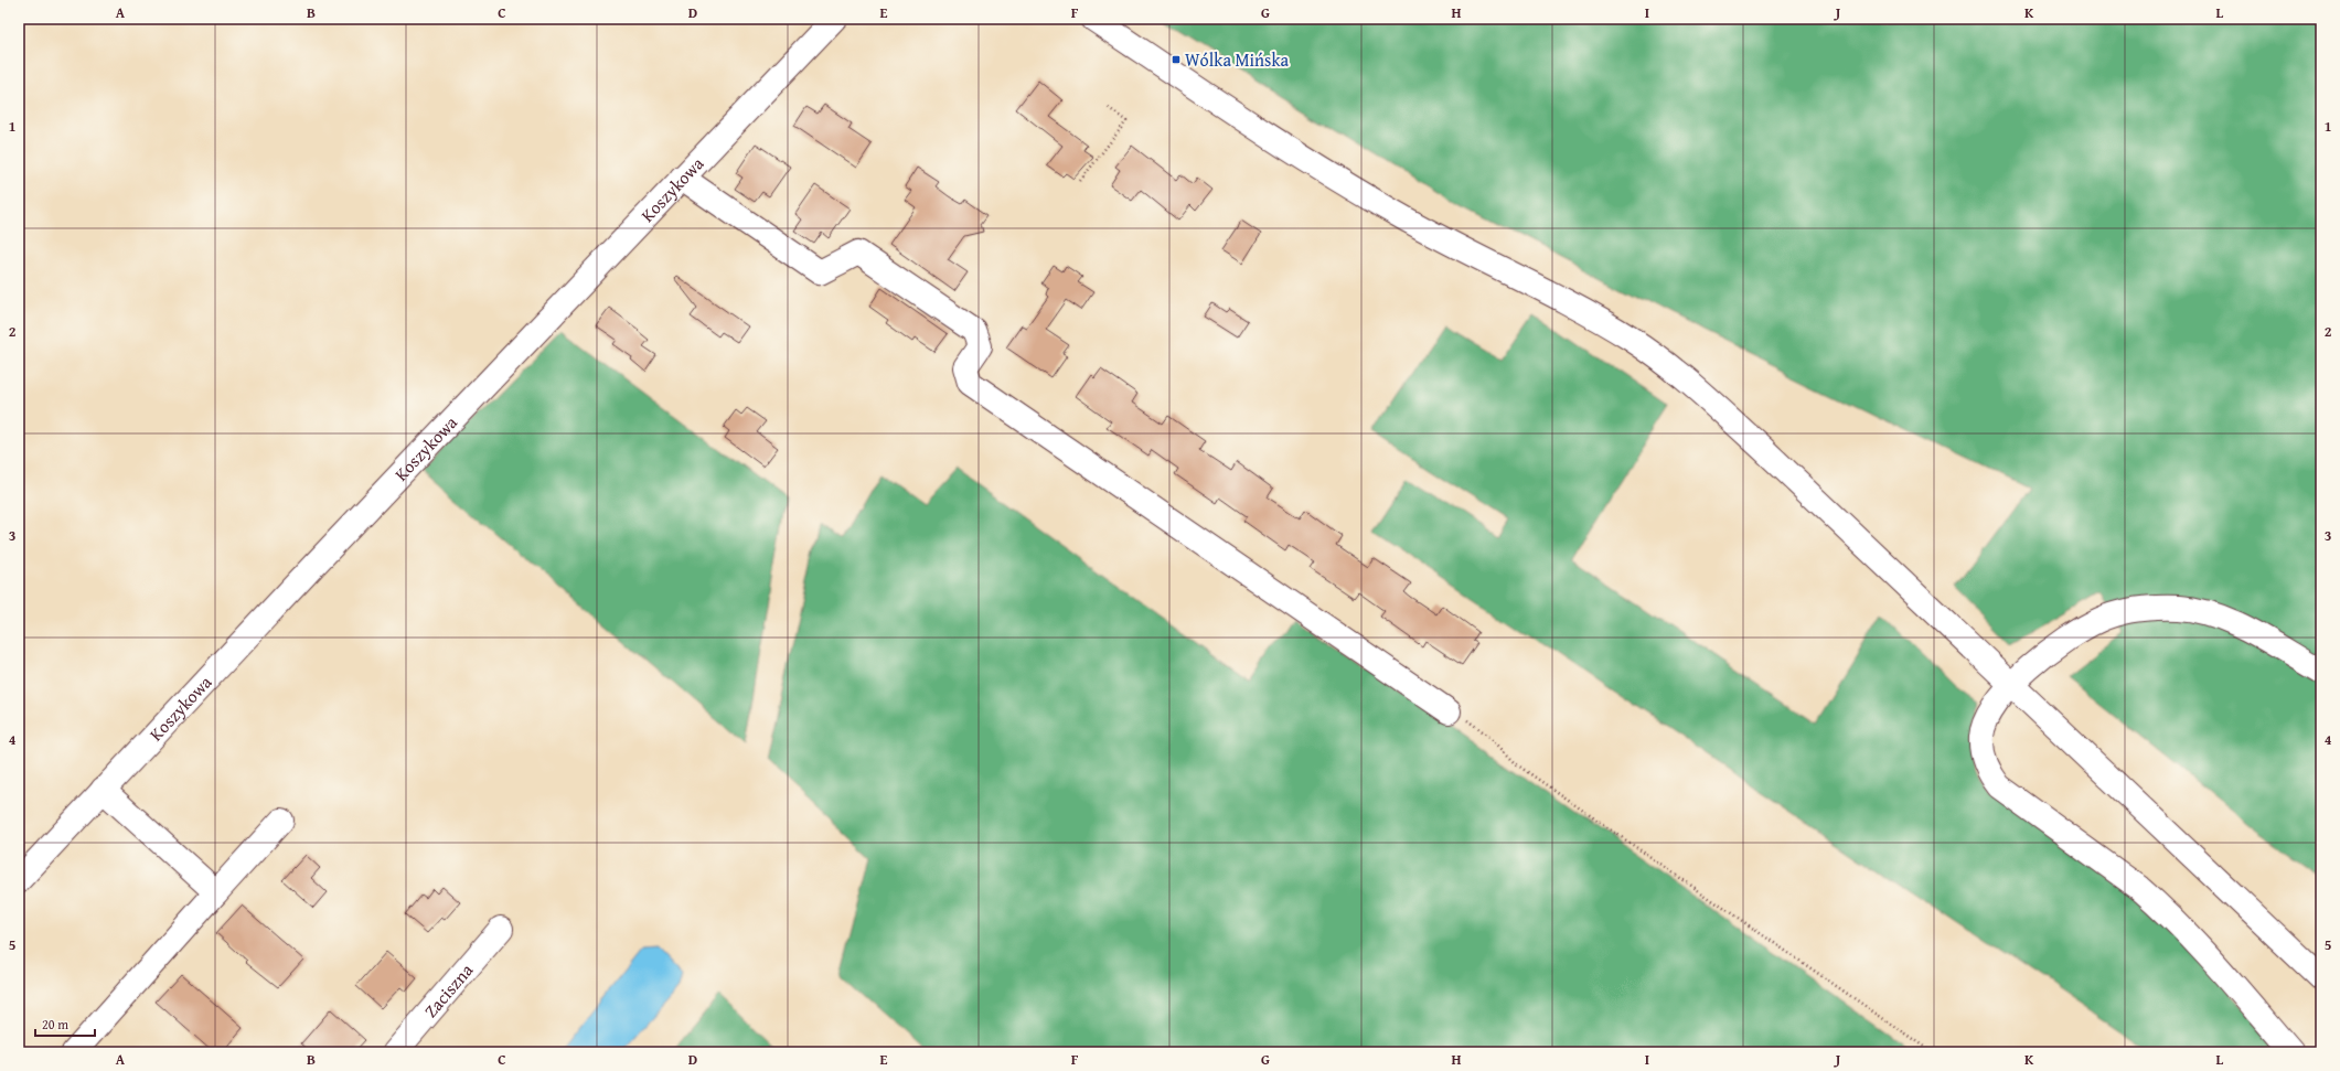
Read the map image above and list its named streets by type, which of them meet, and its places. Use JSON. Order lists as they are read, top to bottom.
{
  "streets": {
    "street": ["Koszykowa", "Zaciszna"]
  },
  "places": {
    "transit": ["Wólka Mińska"]
  },
  "scale_bar": "20 m",
  "grid": {
    "columns": [
      "A",
      "B",
      "C",
      "D",
      "E",
      "F",
      "G",
      "H",
      "I",
      "J",
      "K",
      "L"
    ],
    "rows": [
      "1",
      "2",
      "3",
      "4",
      "5"
    ]
  }
}
